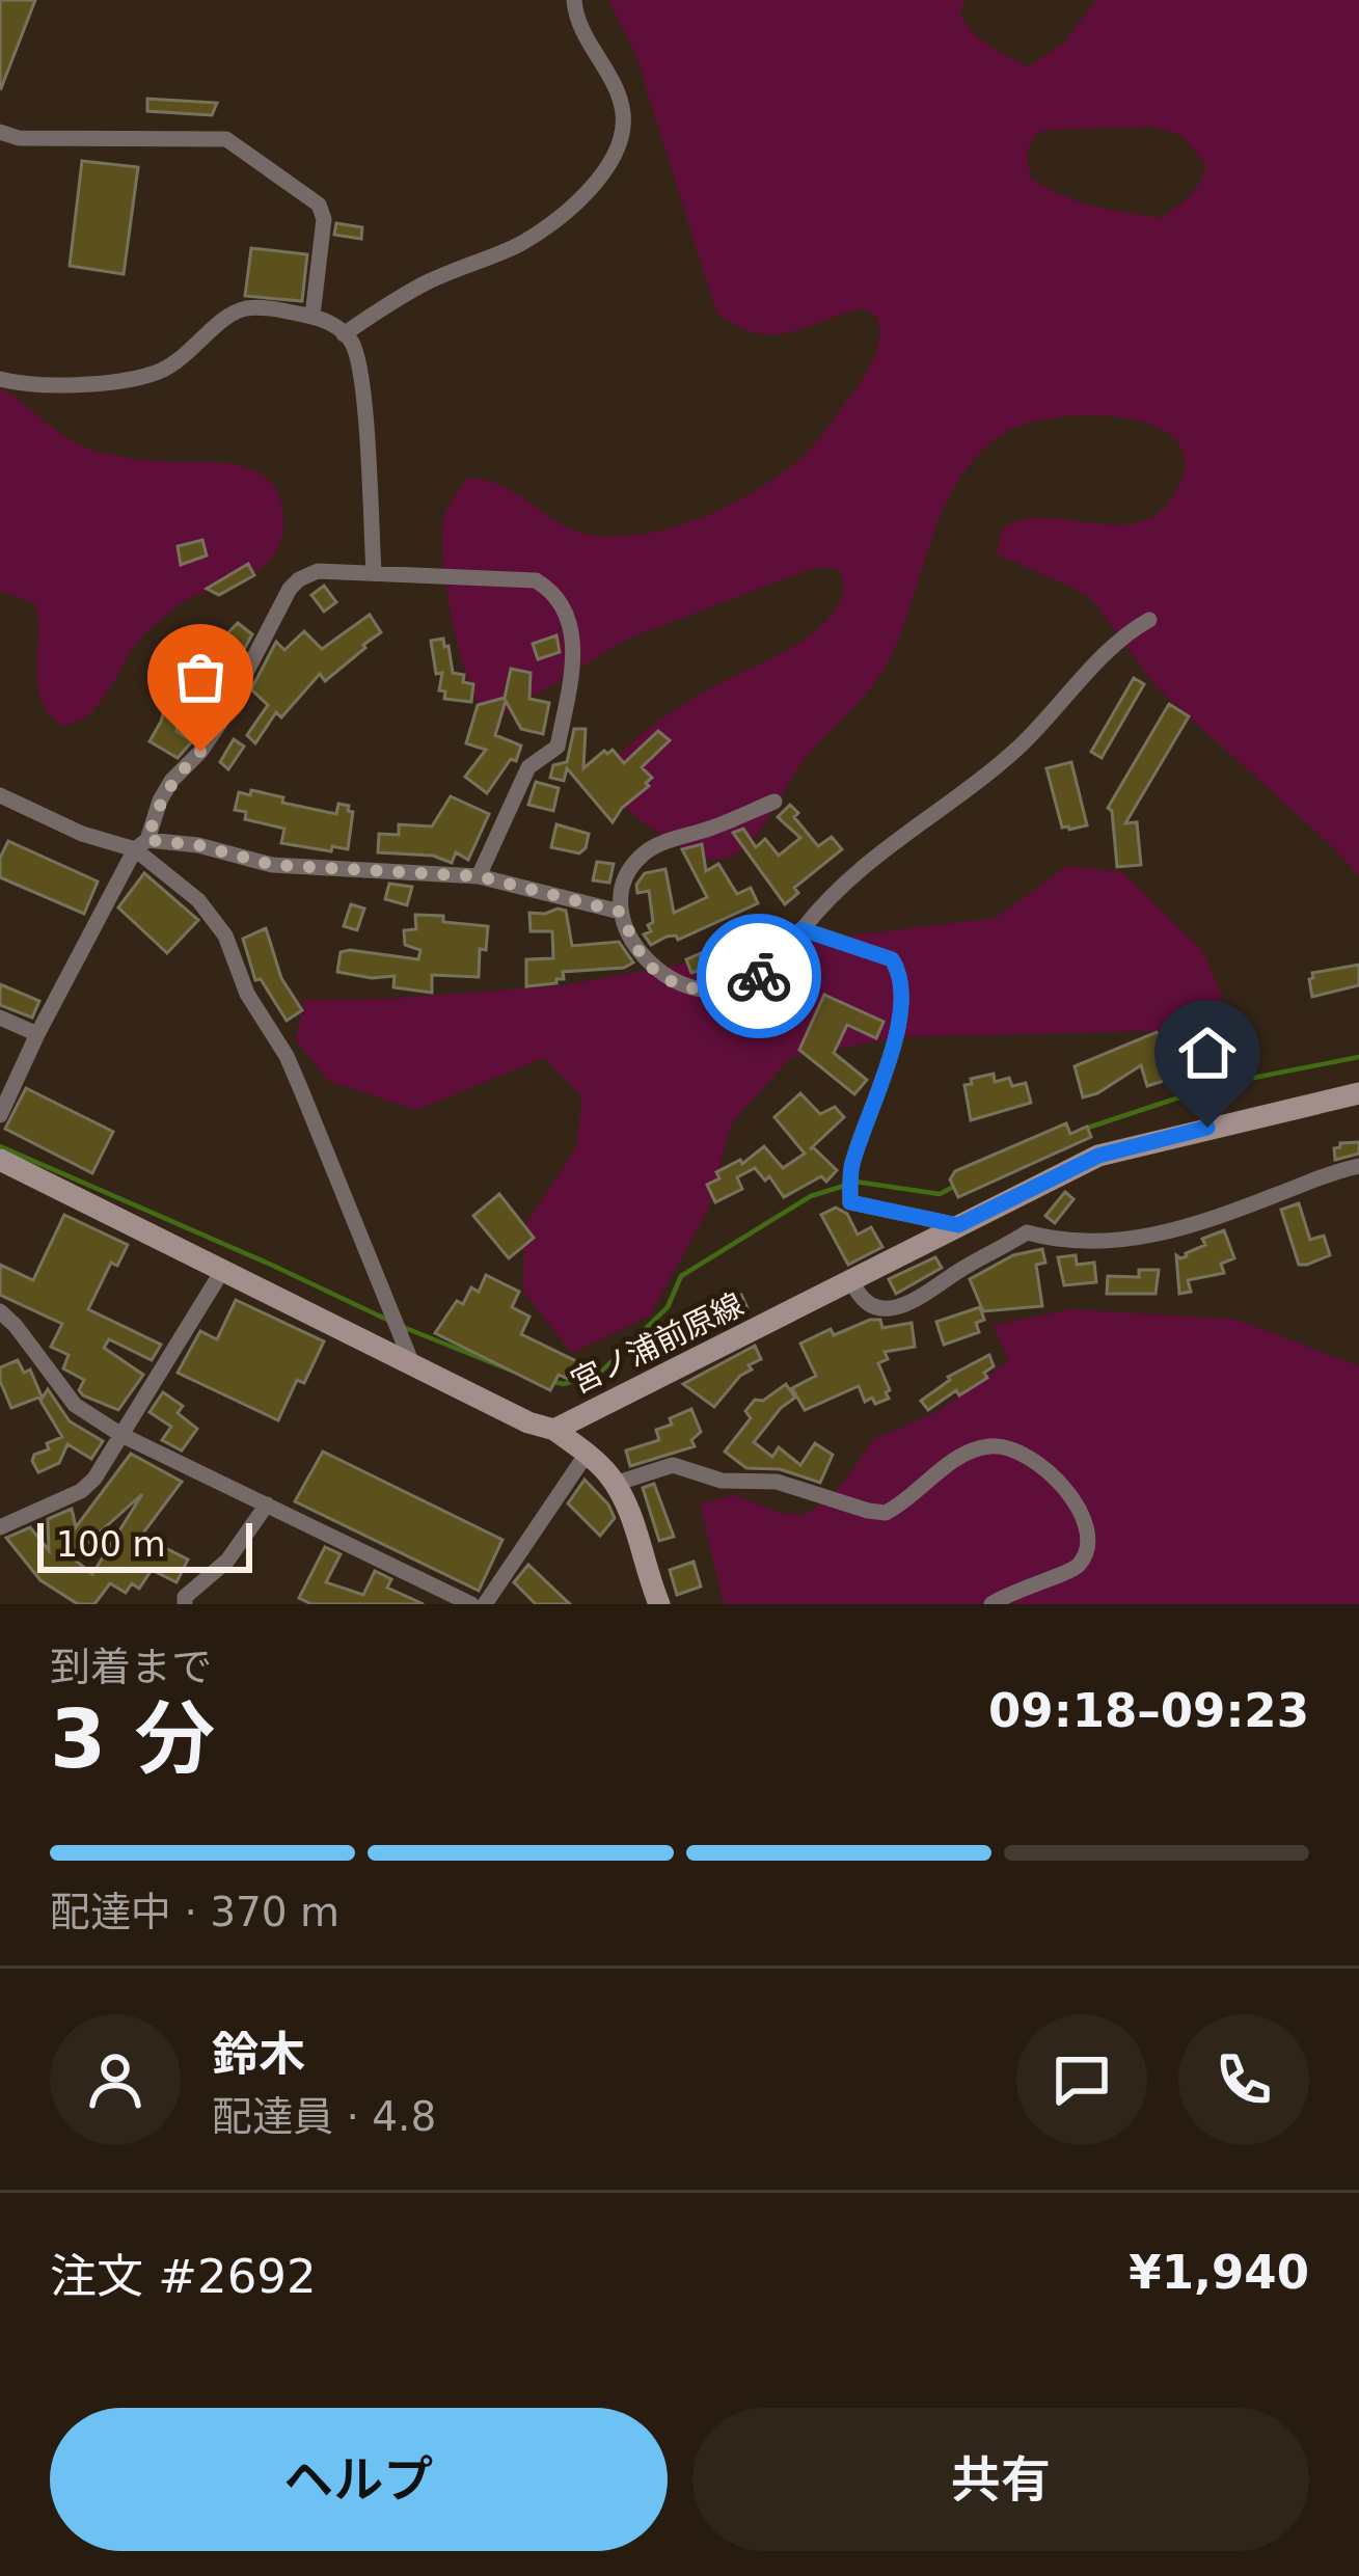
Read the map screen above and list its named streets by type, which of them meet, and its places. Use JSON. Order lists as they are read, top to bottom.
{
  "streets": {
    "main road": ["宮ノ浦前原線"]
  },
  "scale_bar": "100 m",
  "page": {
    "scale": "100 m",
    "heading": ["3 分", "到着まで", "09:18–09:23"],
    "panel": [
      "鈴木",
      "配達員 · 4.8",
      "注文 #2692",
      "¥1,940"
    ],
    "bar": "配達中 · 370 m",
    "buttons": ["ヘルプ", "共有"]
  }
}
